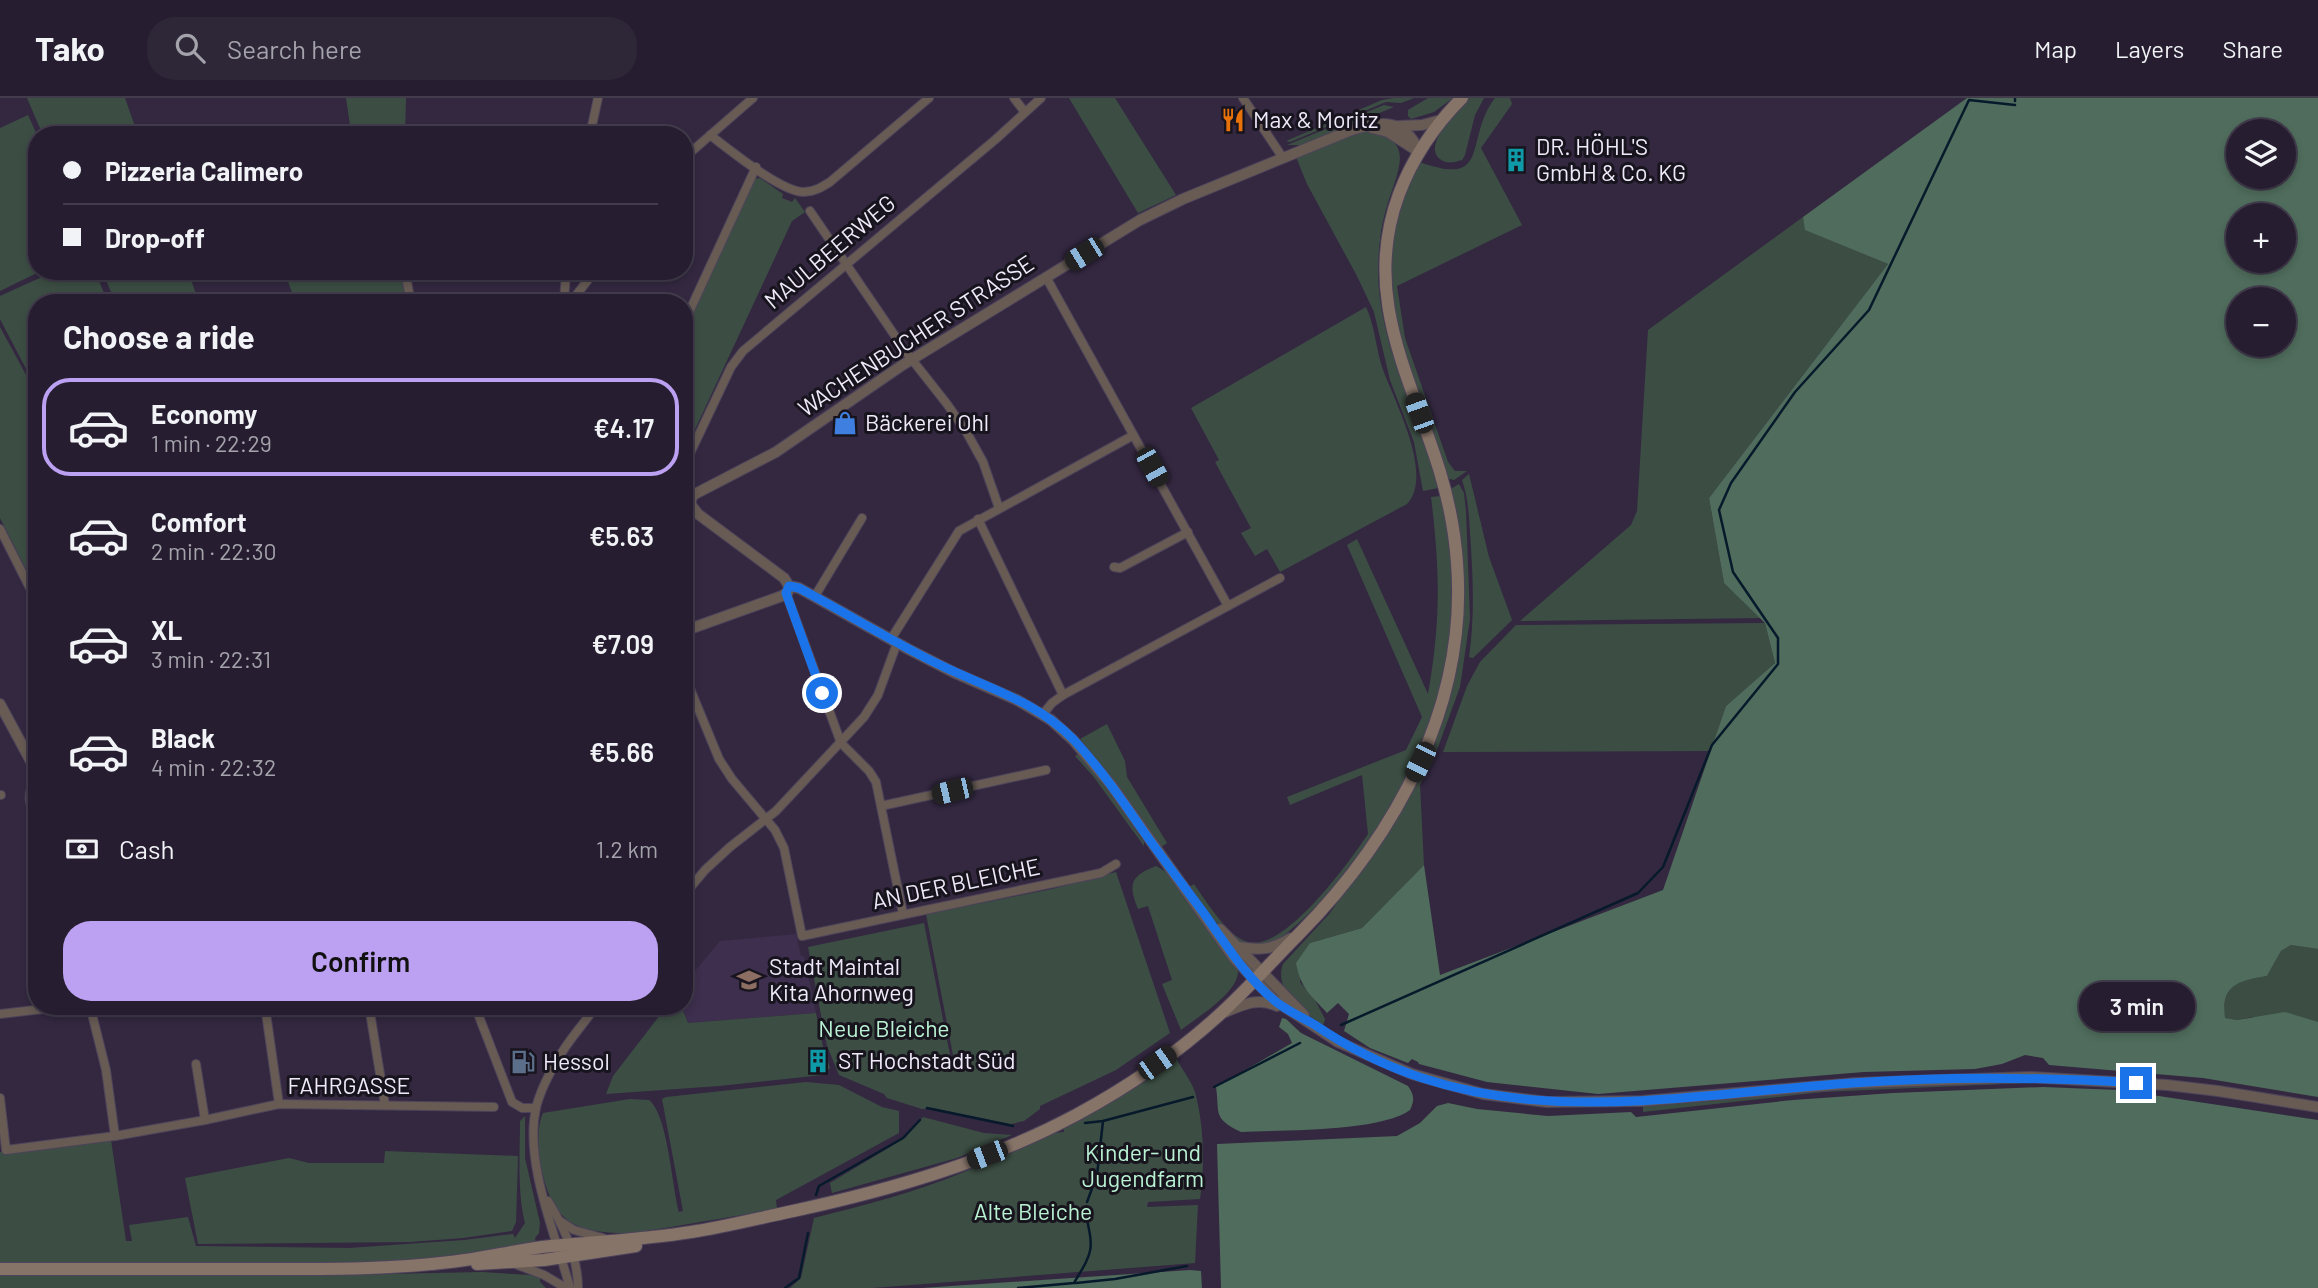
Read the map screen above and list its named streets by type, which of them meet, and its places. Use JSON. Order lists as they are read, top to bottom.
{
  "streets": {
    "street": [
      "MAULBEERWEG",
      "WACHENBUCHER STRASSE",
      "AN DER BLEICHE",
      "FAHRGASSE"
    ]
  },
  "parks": ["Neue Bleiche", "Kinder- und Jugendfarm", "Alte Bleiche"],
  "places": {
    "restaurant": ["Max & Moritz"],
    "building": ["DR. HÖHL'S GmbH & Co. KG", "ST Hochstadt Süd"],
    "shop": ["Bäckerei Ohl"],
    "school or university": ["Stadt Maintal Kita Ahornweg"],
    "fuel station": ["Hessol"]
  },
  "page": {
    "header": "Tako",
    "search": "Search here",
    "nav": ["Map", "Layers", "Share"],
    "map_buttons": ["+", "−"],
    "banner": ["Pizzeria Calimero", "Drop-off"],
    "heading": "Choose a ride",
    "list": [
      {
        "name": "Economy",
        "note": "1 min · 22:29",
        "value": "€4.17"
      },
      {
        "name": "Comfort",
        "note": "2 min · 22:30",
        "value": "€5.63"
      },
      {
        "name": "XL",
        "note": "3 min · 22:31",
        "value": "€7.09"
      },
      {
        "name": "Black",
        "note": "4 min · 22:32",
        "value": "€5.66"
      }
    ],
    "pay": ["Cash", "1.2 km"],
    "buttons": "Confirm",
    "bubble": "3 min"
  }
}
